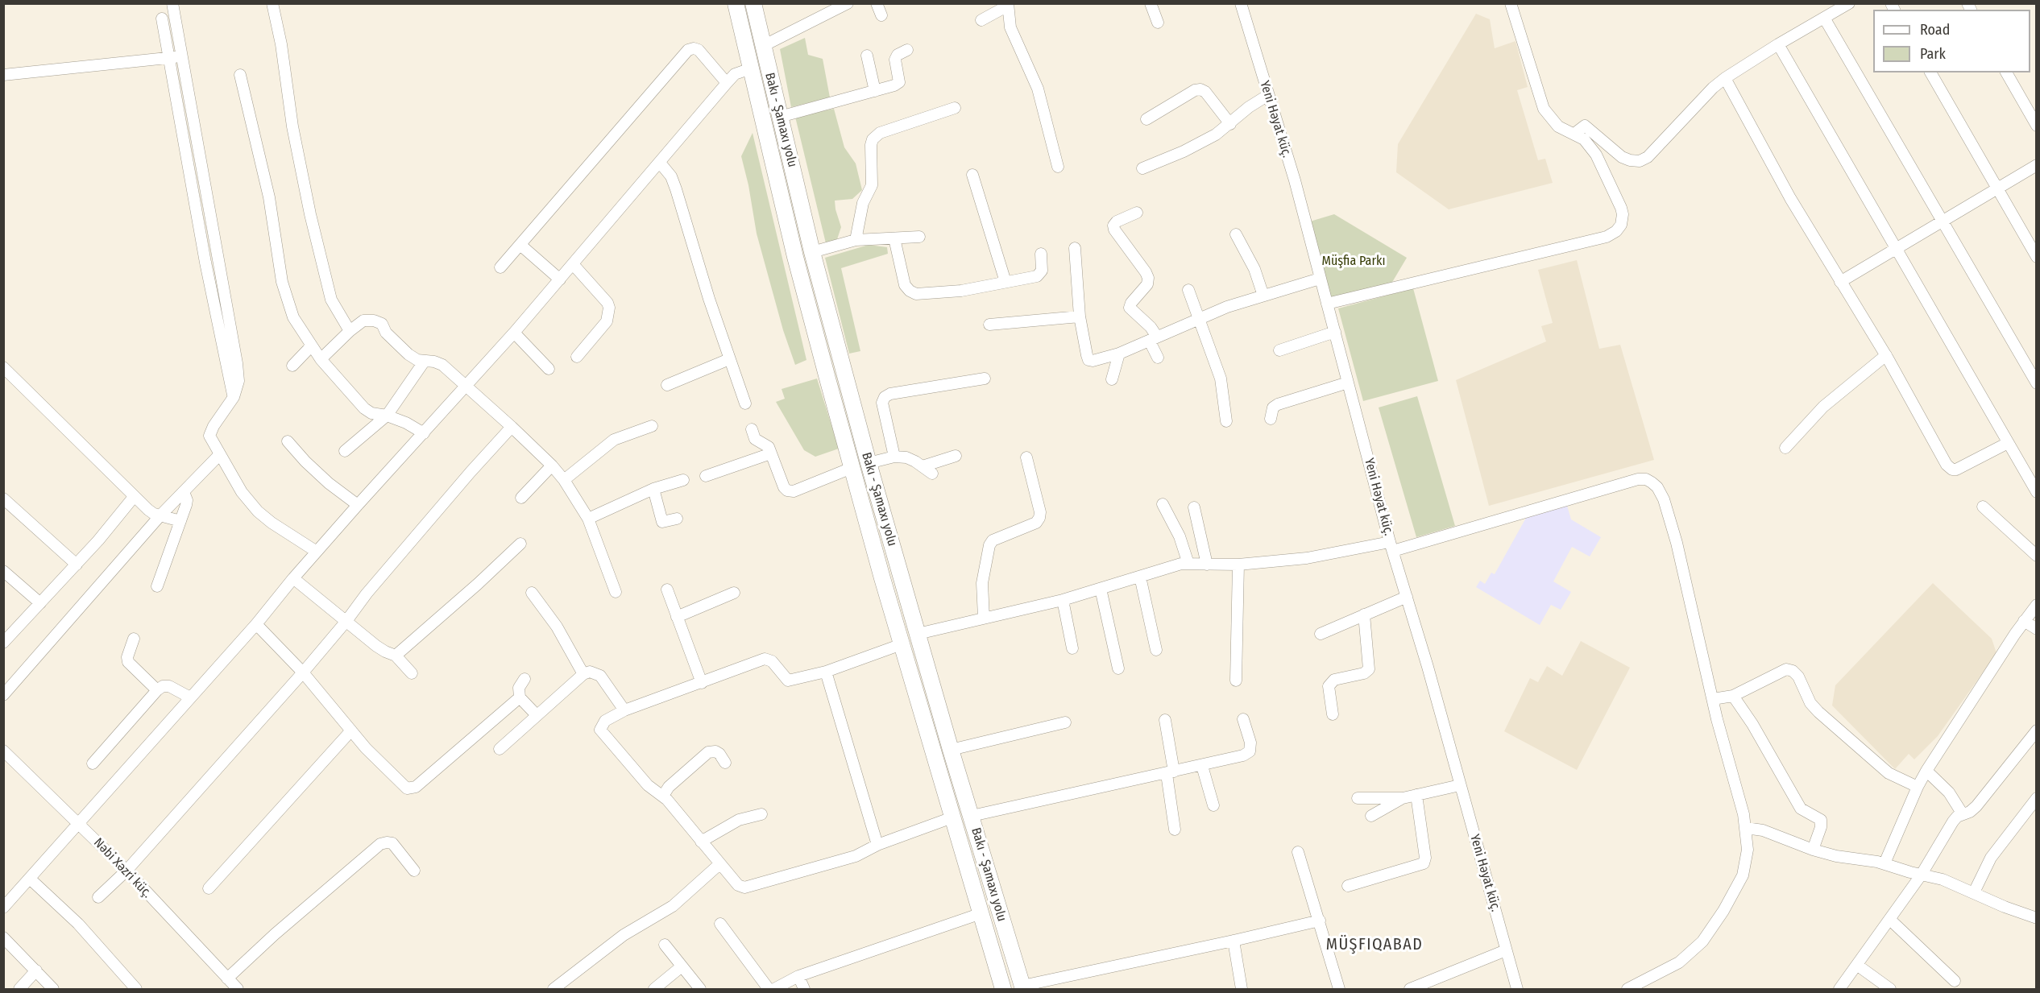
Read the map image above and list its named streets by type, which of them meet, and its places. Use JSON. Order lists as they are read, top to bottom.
{
  "streets": {
    "highway": ["Bakı - Şamaxı yolu"],
    "street": ["Yeni Həyat küç.", "Nəbi Xəzri küç."]
  },
  "districts": ["MÜŞFIQABAD"],
  "parks": ["Müşfia Parkı"],
  "legend": ["Road", "Park"]
}
